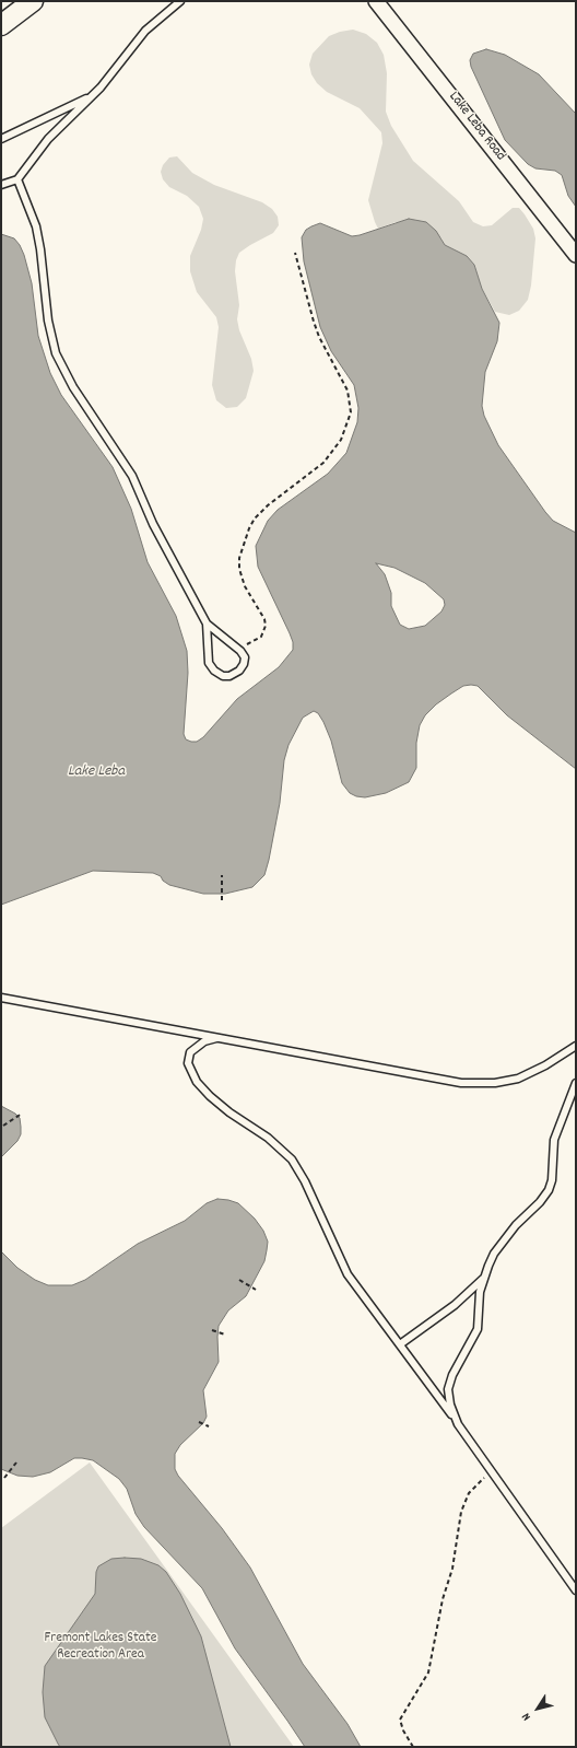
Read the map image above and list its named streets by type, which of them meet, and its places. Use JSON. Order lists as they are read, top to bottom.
{
  "streets": {
    "street": ["Lake Leba Road"]
  },
  "water": ["Lake Leba"],
  "parks": ["Fremont Lakes State Recreation Area"],
  "north": "bottom left"
}
